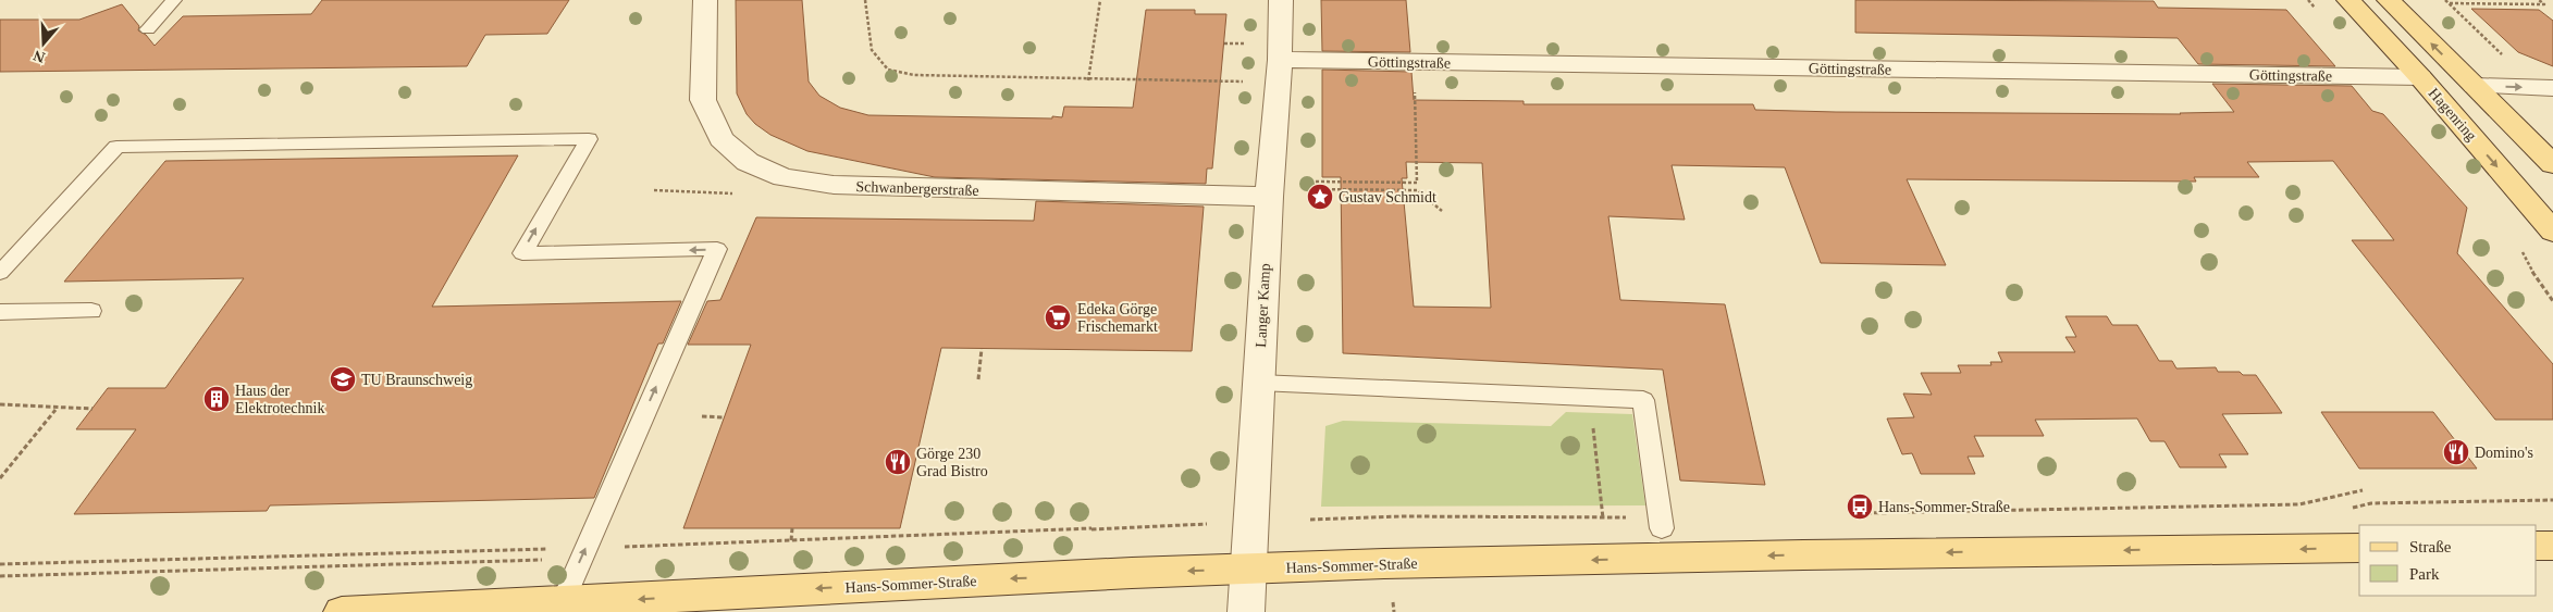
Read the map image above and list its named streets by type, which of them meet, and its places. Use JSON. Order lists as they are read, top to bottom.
{
  "streets": {
    "main road": ["Hagenring", "Hans-Sommer-Straße"],
    "street": ["Göttingstraße", "Schwanbergerstraße", "Langer Kamp"]
  },
  "crossings": [
    ["Göttingstraße", "Hagenring"],
    ["Göttingstraße", "Langer Kamp"],
    ["Schwanbergerstraße", "Langer Kamp"],
    ["Langer Kamp", "Hans-Sommer-Straße"]
  ],
  "one_way": ["Hans-Sommer-Straße"],
  "places": {
    "place": ["Gustav Schmidt"],
    "supermarket": ["Edeka Görge Frischemarkt"],
    "school or university": ["TU Braunschweig"],
    "building": ["Haus der Elektrotechnik"],
    "restaurant": ["Domino's", "Görge 230 Grad Bistro"],
    "bus stop": ["Hans-Sommer-Straße"]
  },
  "legend": ["Straße", "Park"],
  "north": "bottom"
}
